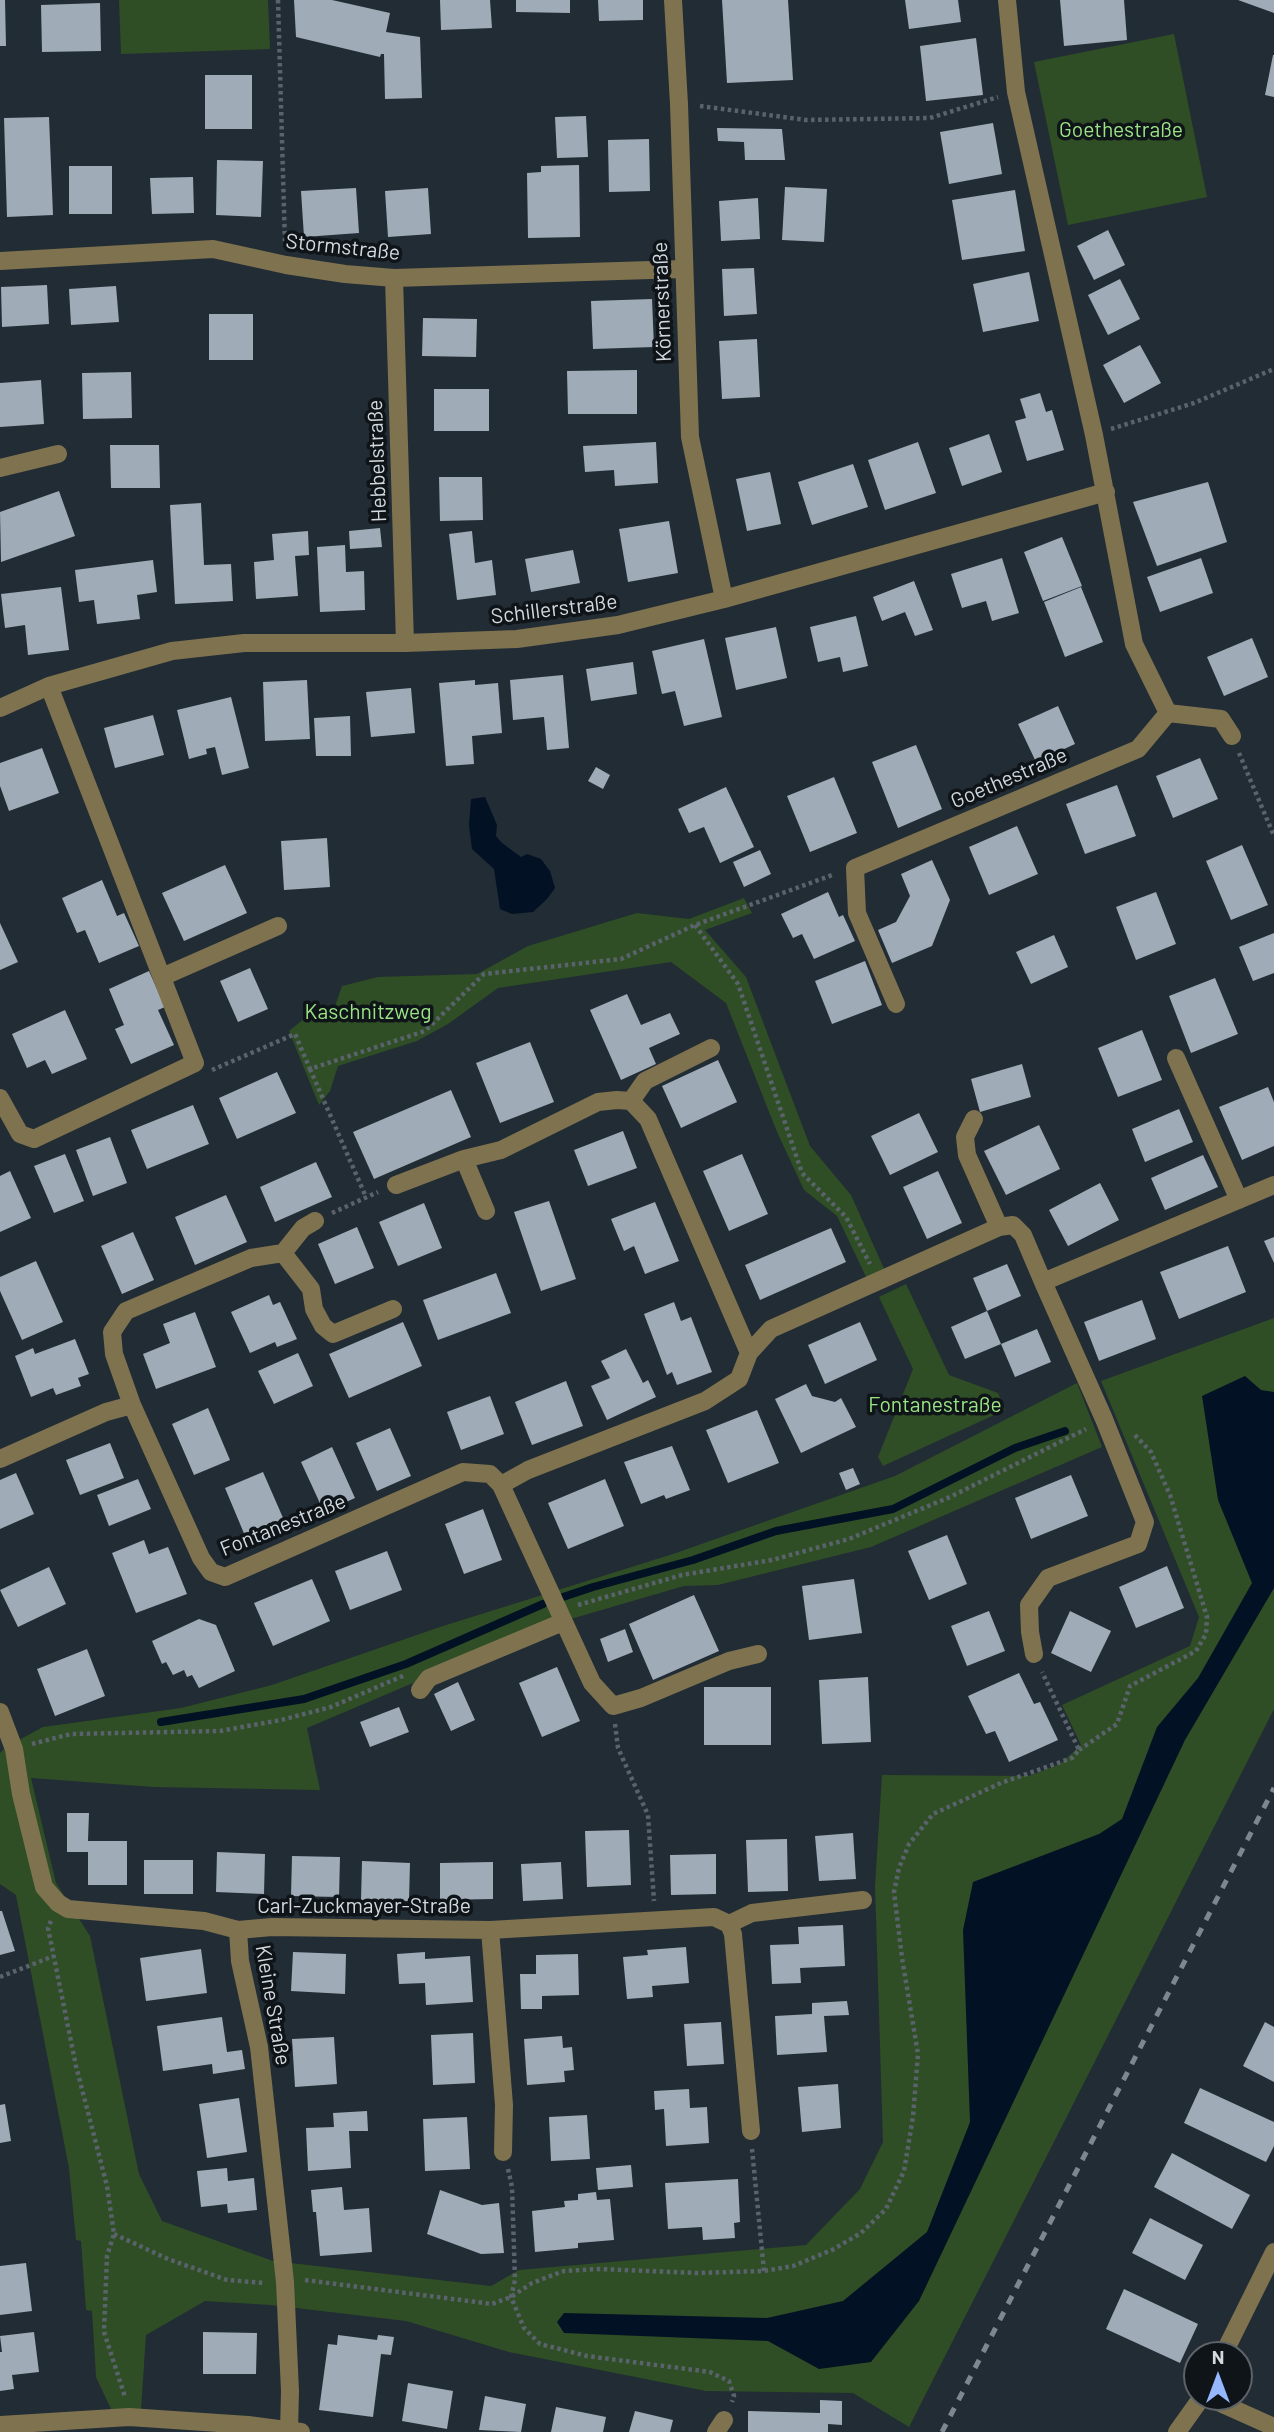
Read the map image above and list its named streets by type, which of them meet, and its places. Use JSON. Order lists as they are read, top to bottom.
{
  "streets": {
    "street": [
      "Stormstraße",
      "Körnerstraße",
      "Hebbelstraße",
      "Schillerstraße",
      "Goethestraße",
      "Fontanestraße",
      "Carl-Zuckmayer-Straße",
      "Kleine Straße"
    ]
  },
  "crossings": [
    ["Stormstraße", "Körnerstraße"],
    ["Stormstraße", "Hebbelstraße"],
    ["Körnerstraße", "Schillerstraße"],
    ["Hebbelstraße", "Schillerstraße"],
    ["Carl-Zuckmayer-Straße", "Kleine Straße"]
  ],
  "parks": ["Goethestraße", "Kaschnitzweg", "Fontanestraße"],
  "north": "top"
}
